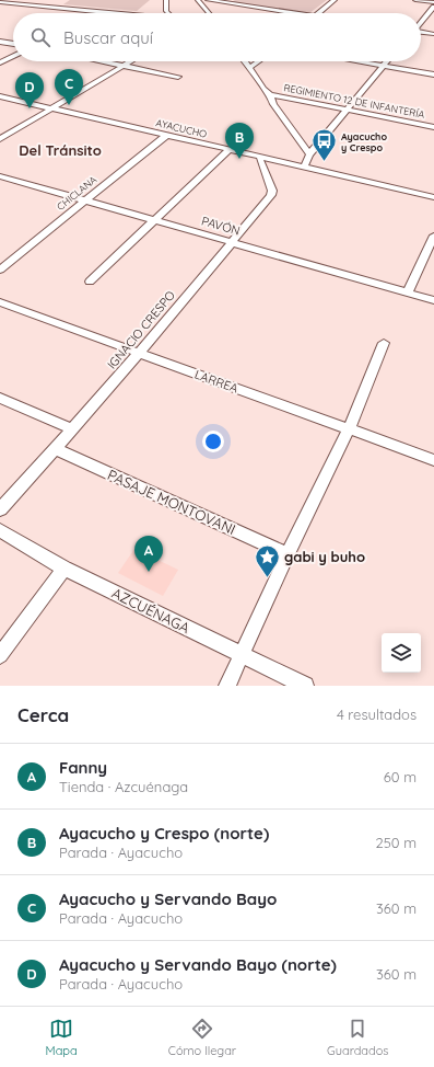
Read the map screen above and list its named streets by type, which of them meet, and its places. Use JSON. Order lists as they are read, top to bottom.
{
  "streets": {
    "street": [
      "REGIMIENTO 12 DE INFANTERÍA",
      "AYACUCHO",
      "CHICLANA",
      "PAVÓN",
      "IGNACIO CRESPO",
      "LARREA",
      "PASAJE MONTOVANI",
      "AZCUÉNAGA"
    ]
  },
  "crossings": [
    ["AYACUCHO", "CHICLANA"],
    ["AYACUCHO", "IGNACIO CRESPO"],
    ["CHICLANA", "PAVÓN"],
    ["PAVÓN", "IGNACIO CRESPO"],
    ["IGNACIO CRESPO", "LARREA"],
    ["IGNACIO CRESPO", "PASAJE MONTOVANI"]
  ],
  "districts": ["Del Tránsito"],
  "places": {
    "bus stop": ["Ayacucho y Crespo"],
    "place": ["gabi y buho"]
  },
  "page": {
    "search": "Buscar aquí",
    "pins": [
      "C",
      "D",
      "B",
      "A"
    ],
    "heading": ["Cerca", "4 resultados"],
    "list": [
      {
        "mark": "A",
        "name": "Fanny",
        "note": "Tienda · Azcuénaga",
        "value": "60 m"
      },
      {
        "mark": "B",
        "name": "Ayacucho y Crespo (norte)",
        "note": "Parada · Ayacucho",
        "value": "250 m"
      },
      {
        "mark": "C",
        "name": "Ayacucho y Servando Bayo",
        "note": "Parada · Ayacucho",
        "value": "360 m"
      },
      {
        "mark": "D",
        "name": "Ayacucho y Servando Bayo (norte)",
        "note": "Parada · Ayacucho",
        "value": "360 m"
      }
    ],
    "nav": ["Mapa", "Cómo llegar", "Guardados"]
  }
}
